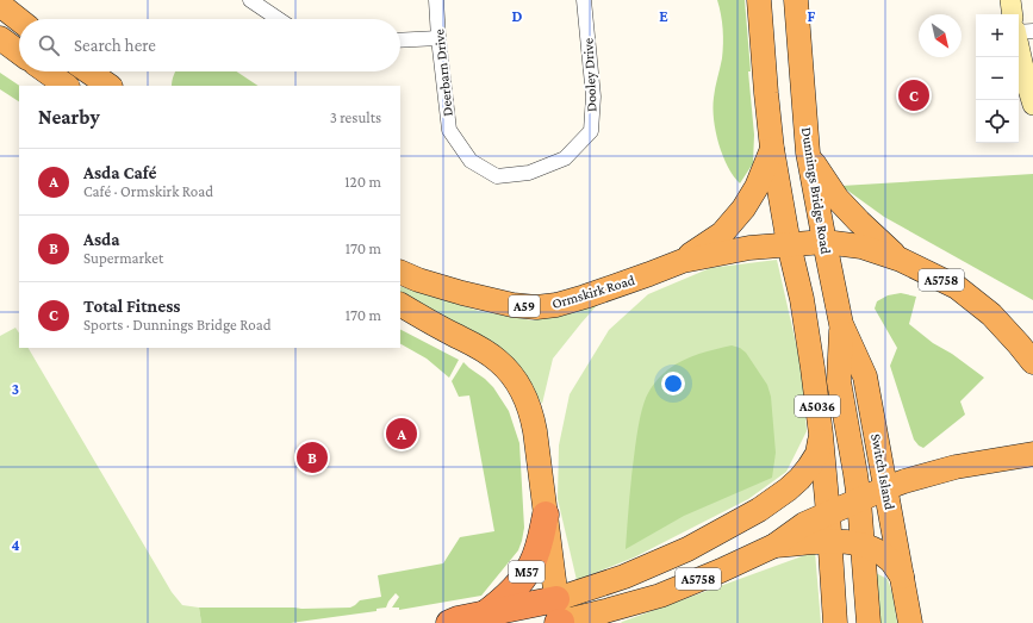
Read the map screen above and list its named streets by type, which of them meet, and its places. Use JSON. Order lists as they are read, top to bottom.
{
  "streets": {
    "highway": [
      "Dunnings Bridge Road",
      "A5758",
      "Ormskirk Road",
      "A59",
      "A5036",
      "Switch Island",
      "M57"
    ],
    "street": ["Deerbarn Drive", "Dooley Drive"]
  },
  "crossings": [
    ["Deerbarn Drive", "Dooley Drive"],
    ["Dunnings Bridge Road", "A5758"],
    ["Dunnings Bridge Road", "Switch Island"],
    ["A5758", "A5036"],
    ["A5758", "Switch Island"],
    ["Ormskirk Road", "A59"],
    ["A59", "A5036"]
  ],
  "north": "bottom right",
  "page": {
    "map_buttons": ["+", "−"],
    "search": "Search here",
    "pins": ["C", "A", "B"],
    "heading": ["Nearby", "3 results"],
    "list": [
      {
        "mark": "A",
        "name": "Asda Café",
        "note": "Café · Ormskirk Road",
        "value": "120 m"
      },
      {
        "mark": "B",
        "name": "Asda",
        "note": "Supermarket",
        "value": "170 m"
      },
      {
        "mark": "C",
        "name": "Total Fitness",
        "note": "Sports · Dunnings Bridge Road",
        "value": "170 m"
      }
    ]
  },
  "grid": {
    "columns": ["D", "E", "F"],
    "rows": ["3", "4"]
  }
}
